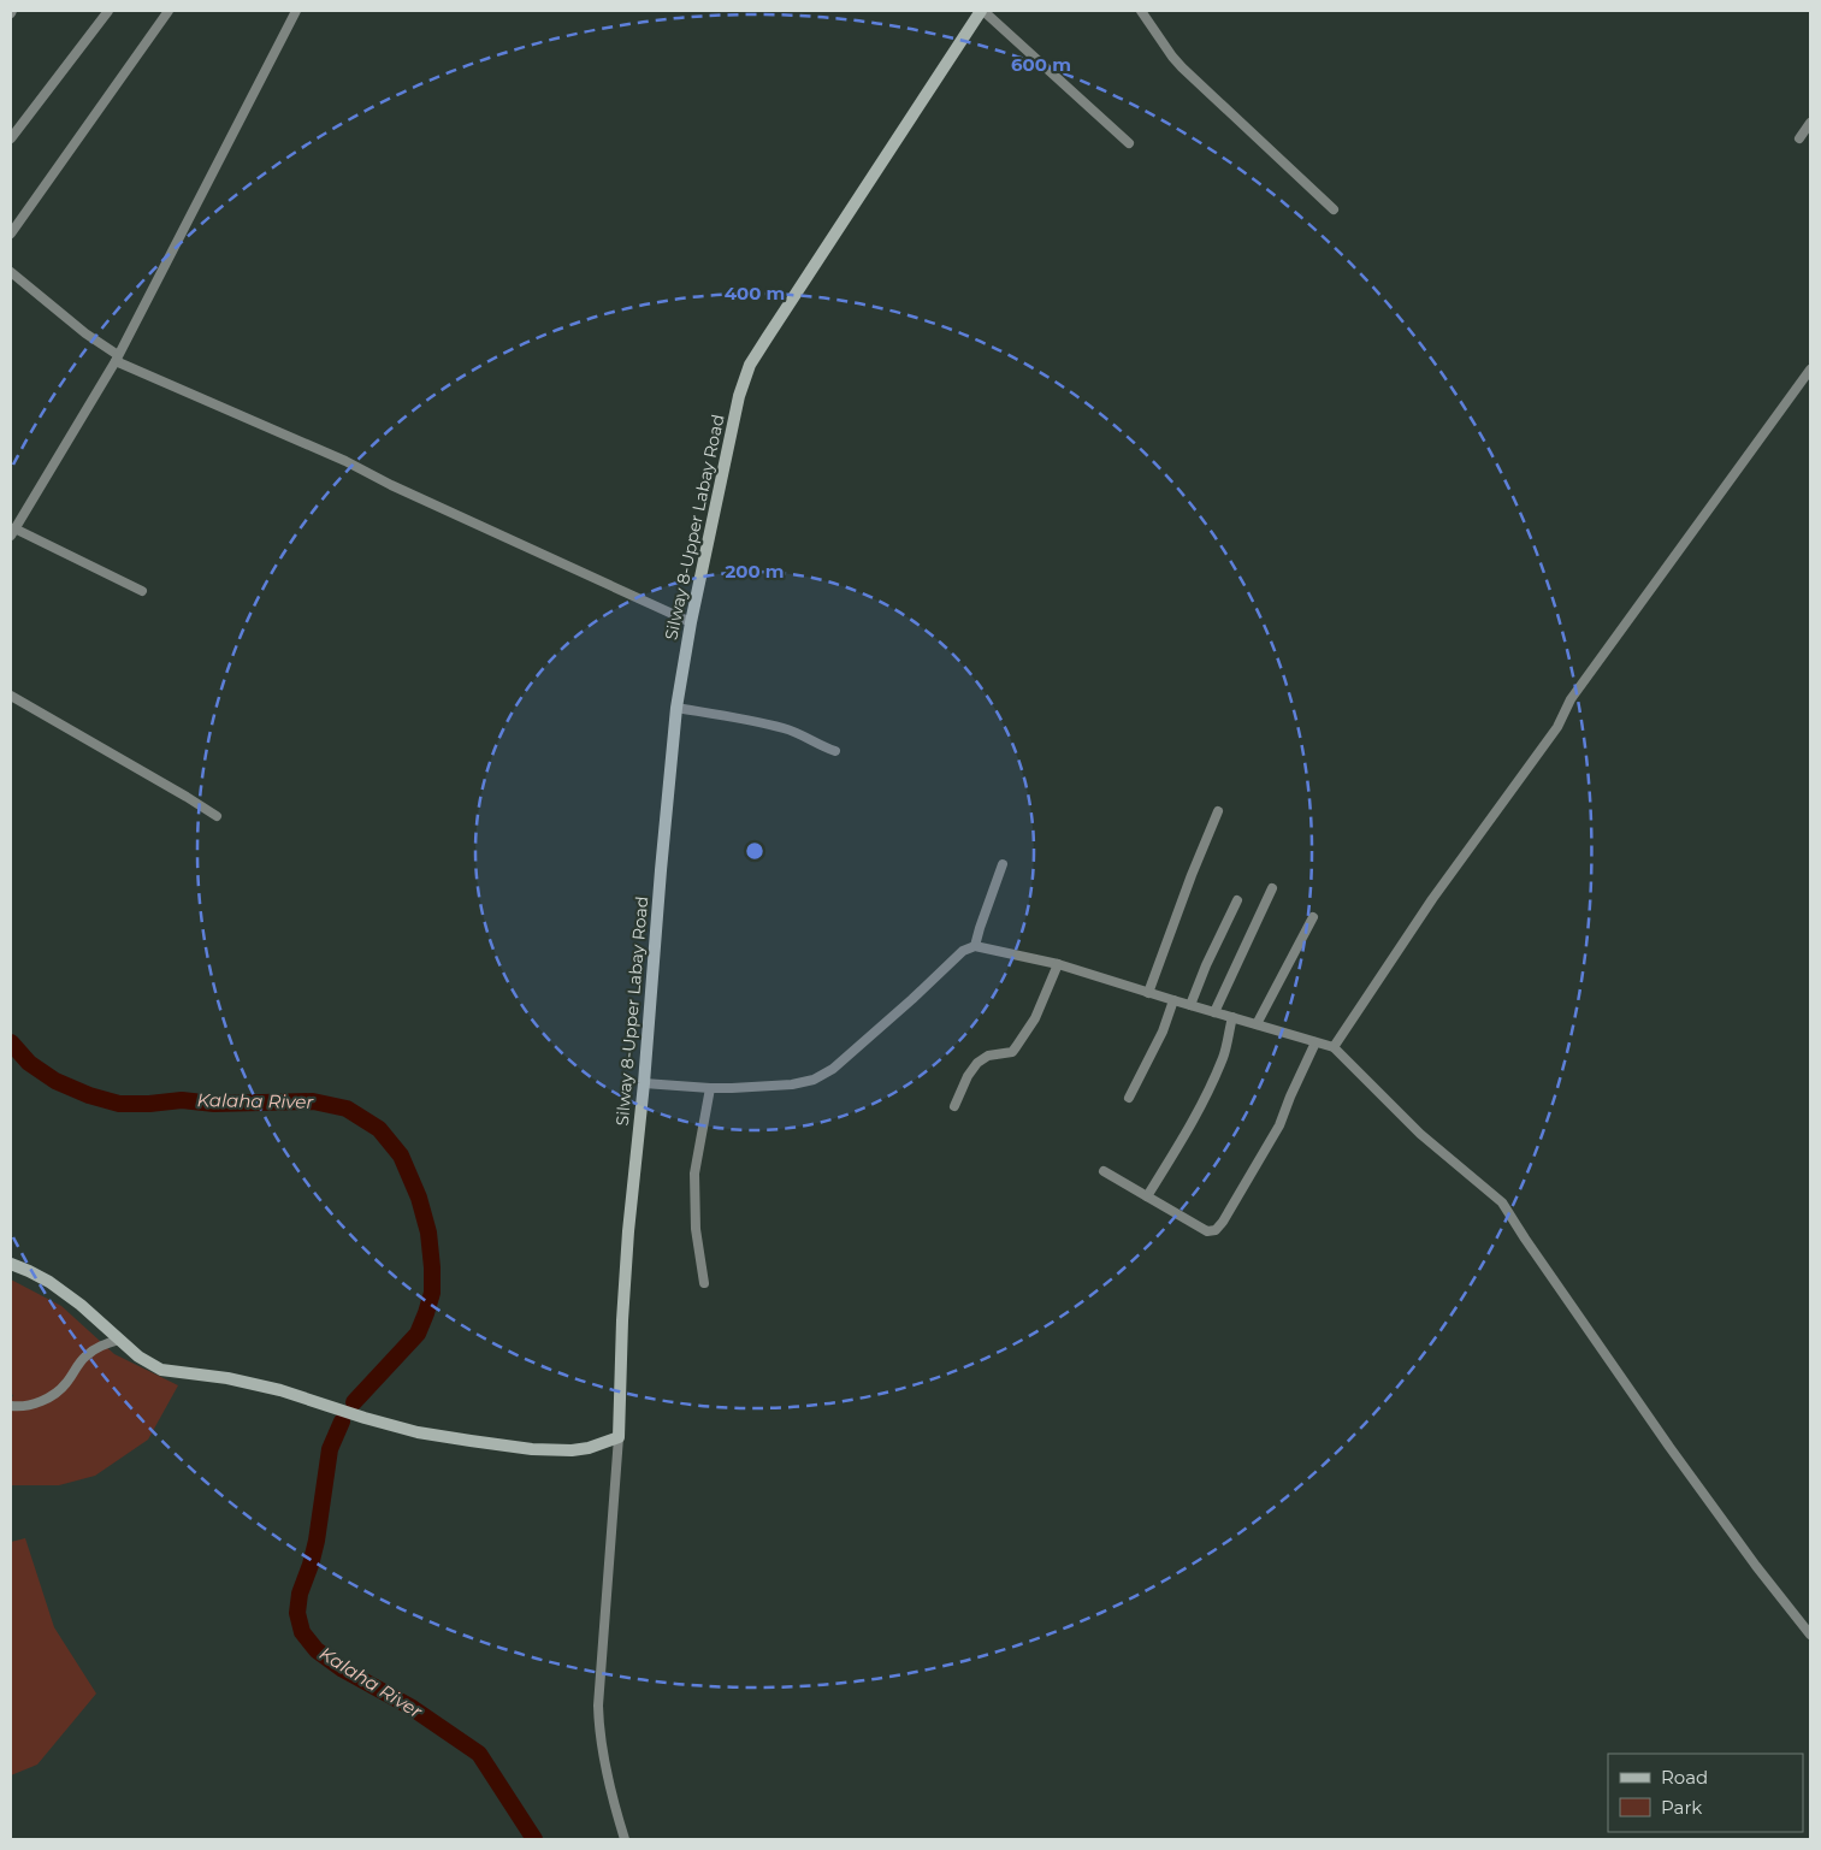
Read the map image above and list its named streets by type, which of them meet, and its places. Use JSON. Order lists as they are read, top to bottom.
{
  "streets": {
    "main road": ["Silway 8-Upper Labay Road"]
  },
  "water": ["Kalaha River"],
  "legend": ["Road", "Park"],
  "rings": ["600 m", "400 m", "200 m"]
}
